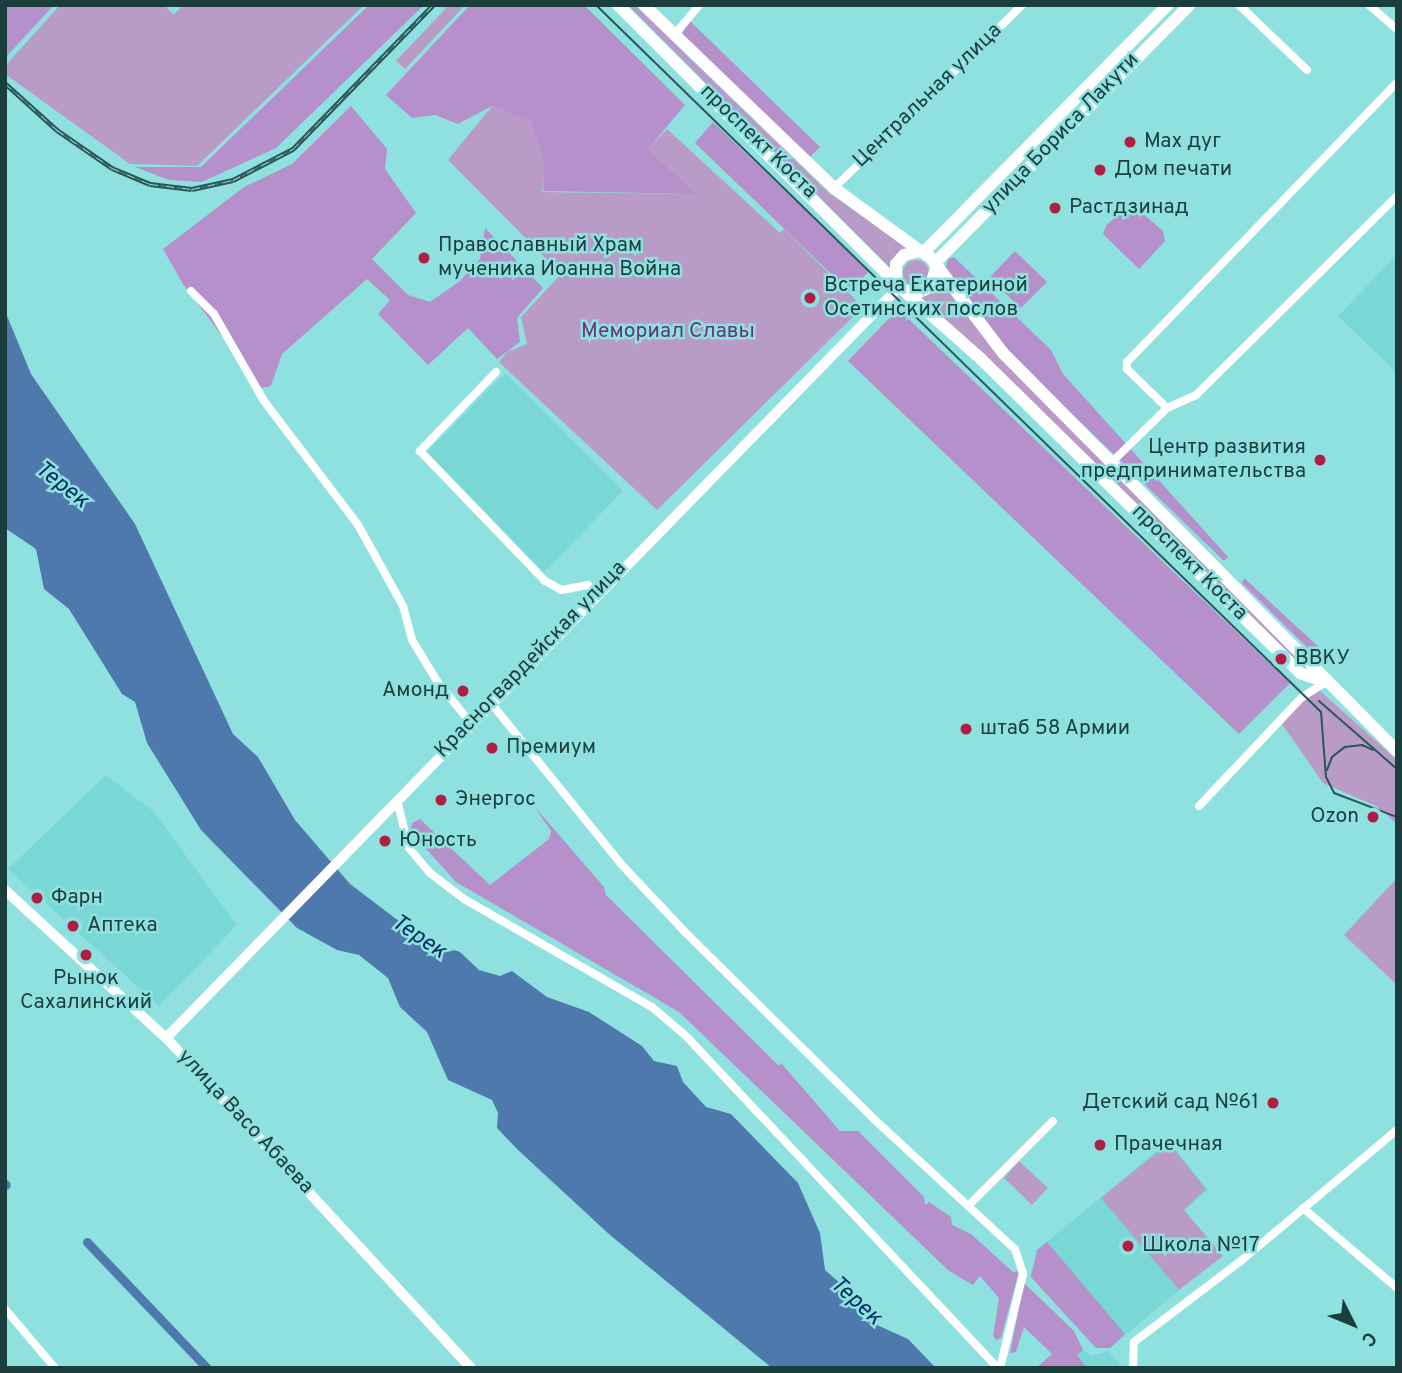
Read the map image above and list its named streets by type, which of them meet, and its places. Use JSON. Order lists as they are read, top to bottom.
{
  "streets": {
    "main road": [
      "улица Бориса Лакути",
      "проспект Коста",
      "Красногвардейская улица",
      "улица Васо Абаева"
    ],
    "street": ["Центральная улица"]
  },
  "crossings": [
    ["Центральная улица", "проспект Коста"],
    ["улица Бориса Лакути", "проспект Коста"],
    ["улица Бориса Лакути", "Красногвардейская улица"],
    ["проспект Коста", "Красногвардейская улица"],
    ["Красногвардейская улица", "улица Васо Абаева"]
  ],
  "water": ["Терек"],
  "parks": ["Мемориал Славы"],
  "places": [
    "Мах дуг",
    "Дом печати",
    "Растдзинад",
    "Православный Храм мученика Иоанна Война",
    "Встреча Екатериной Осетинских послов",
    "Центр развития предпринимательства",
    "ВВКУ",
    "Амонд",
    "штаб 58 Армии",
    "Премиум",
    "Энергос",
    "Ozon",
    "Юность",
    "Фарн",
    "Аптека",
    "Рынок Сахалинский",
    "Детский сад №61",
    "Прачечная",
    "Школа №17"
  ],
  "north": "bottom right"
}
